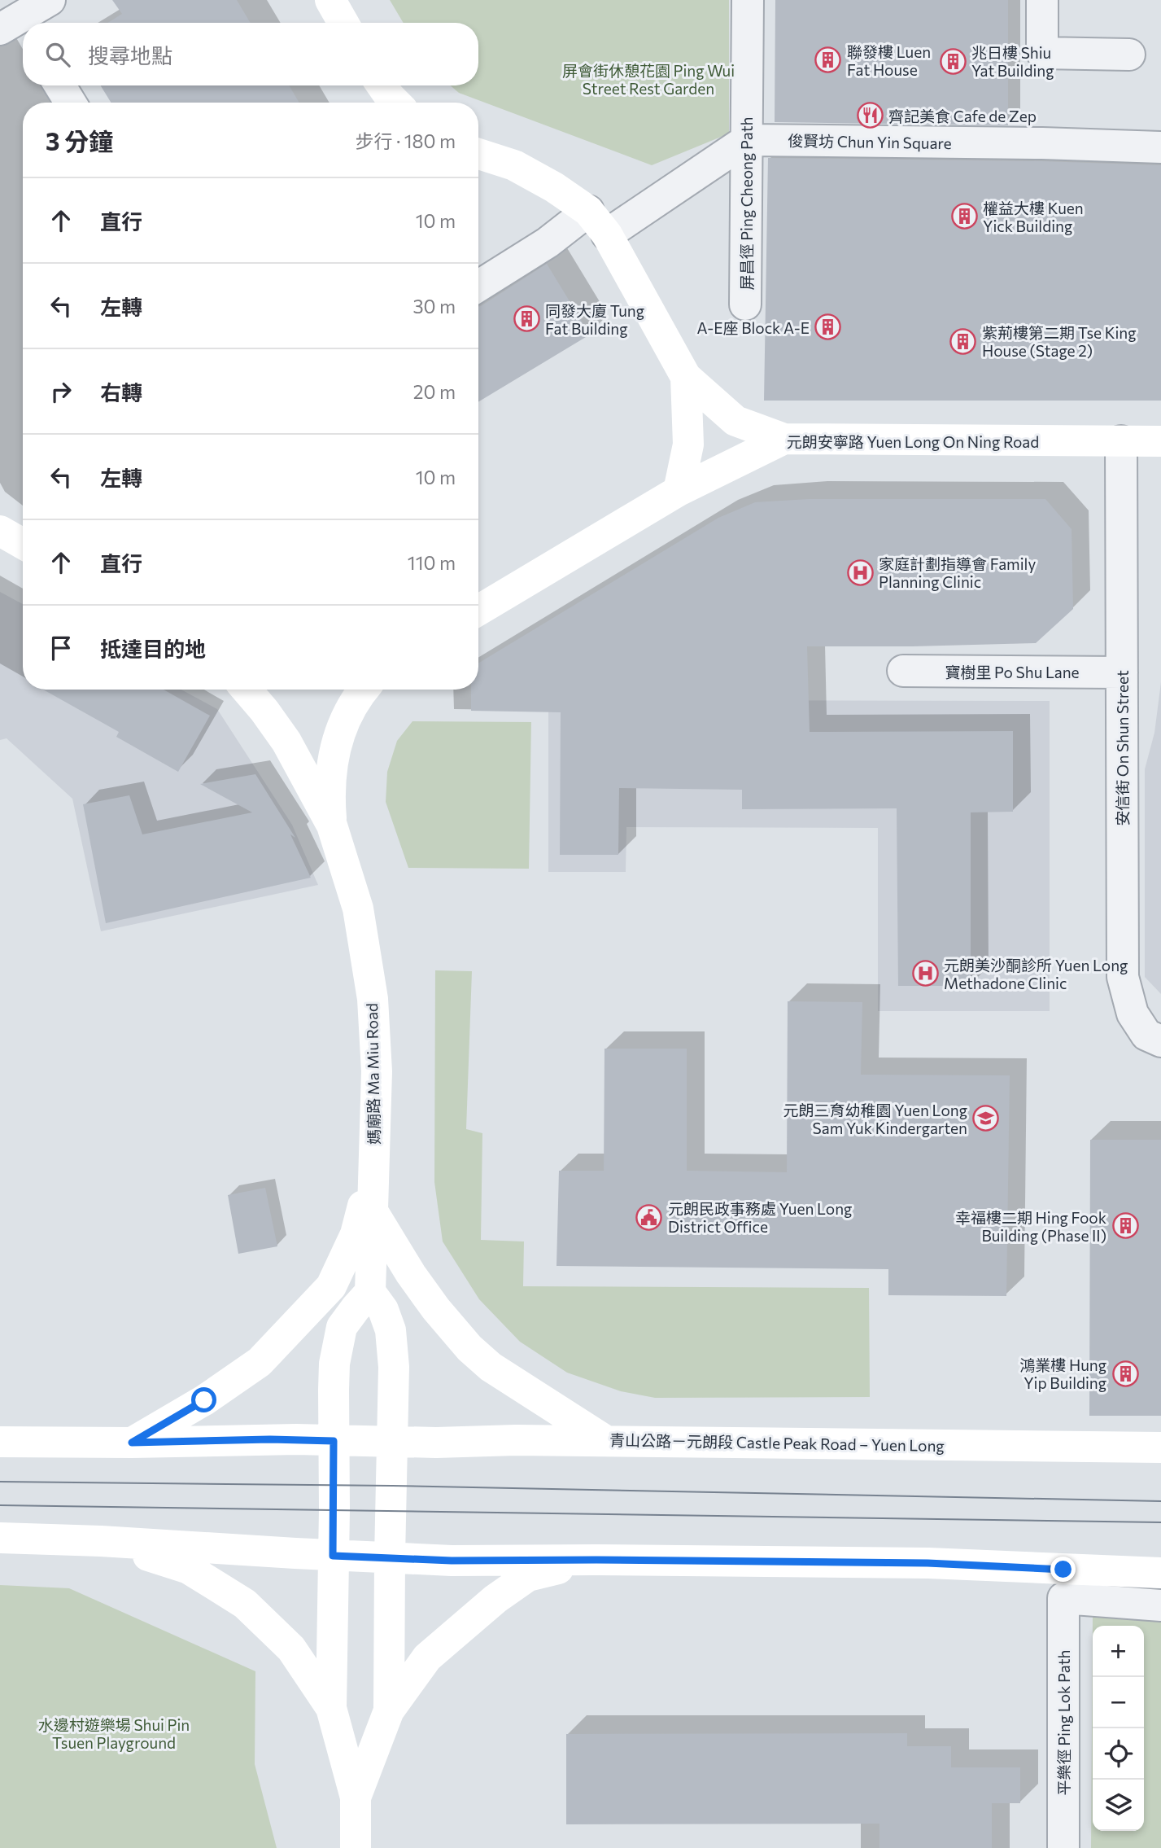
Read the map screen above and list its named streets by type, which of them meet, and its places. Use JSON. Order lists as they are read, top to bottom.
{
  "streets": {
    "main road": ["元朗安寧路 Yuen Long On Ning Road", "媽廟路 Ma Miu Road", "青山公路－元朗段 Castle Peak Road – Yuen Long"],
    "street": [
      "俊賢坊 Chun Yin Square",
      "屏昌徑 Ping Cheong Path",
      "寶樹里 Po Shu Lane",
      "安信街 On Shun Street",
      "平樂徑 Ping Lok Path"
    ]
  },
  "crossings": [
    ["俊賢坊 Chun Yin Square", "屏昌徑 Ping Cheong Path"],
    ["元朗安寧路 Yuen Long On Ning Road", "安信街 On Shun Street"],
    ["寶樹里 Po Shu Lane", "安信街 On Shun Street"]
  ],
  "parks": ["屏會街休憩花園 Ping Wui Street Rest Garden", "水邊村遊樂場 Shui Pin Tsuen Playground"],
  "places": {
    "building": [
      "聯發樓 Luen Fat House",
      "兆日樓 Shiu Yat Building",
      "權益大樓 Kuen Yick Building",
      "同發大廈 Tung Fat Building",
      "A-E座 Block A-E",
      "紫荊樓第二期 Tse King House (Stage 2)",
      "幸福樓二期 Hing Fook Building (Phase II)",
      "鴻業樓 Hung Yip Building"
    ],
    "restaurant": ["齊記美食 Cafe de Zep"],
    "hospital": ["家庭計劃指導會 Family Planning Clinic", "元朗美沙酮診所 Yuen Long Methadone Clinic"],
    "school or university": ["元朗三育幼稚園 Yuen Long Sam Yuk Kindergarten"],
    "public building": ["元朗民政事務處 Yuen Long District Office"]
  },
  "page": {
    "search": "搜尋地點",
    "heading": ["3 分鐘", "步行 · 180 m"],
    "list": [
      ["直行", "10 m"],
      ["左轉", "30 m"],
      ["右轉", "20 m"],
      ["左轉", "10 m"],
      ["直行", "110 m"],
      "抵達目的地"
    ],
    "map_buttons": ["+", "−"]
  }
}
